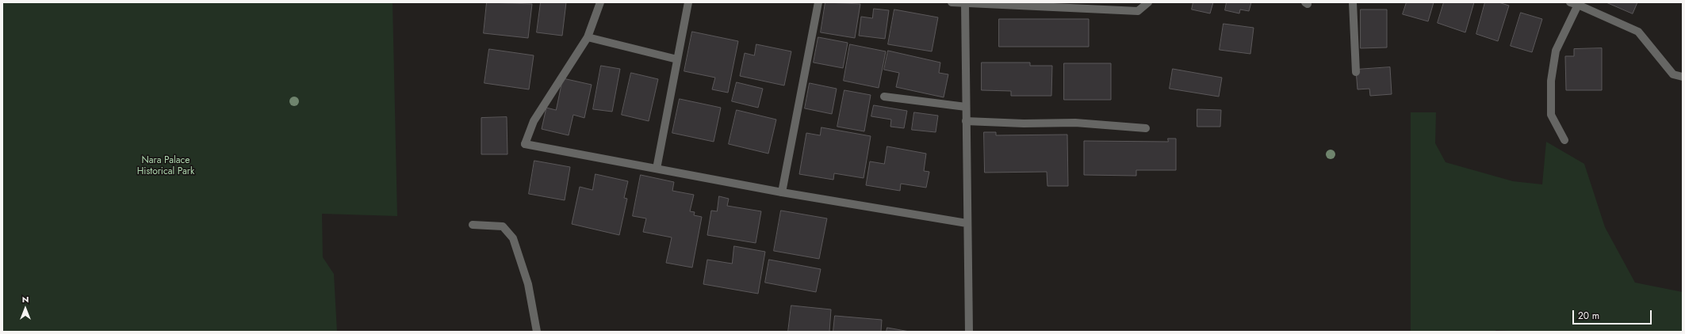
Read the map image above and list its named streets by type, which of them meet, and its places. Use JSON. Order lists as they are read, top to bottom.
{
  "parks": ["Nara Palace Historical Park"],
  "scale_bar": "20 m",
  "north": "top"
}
